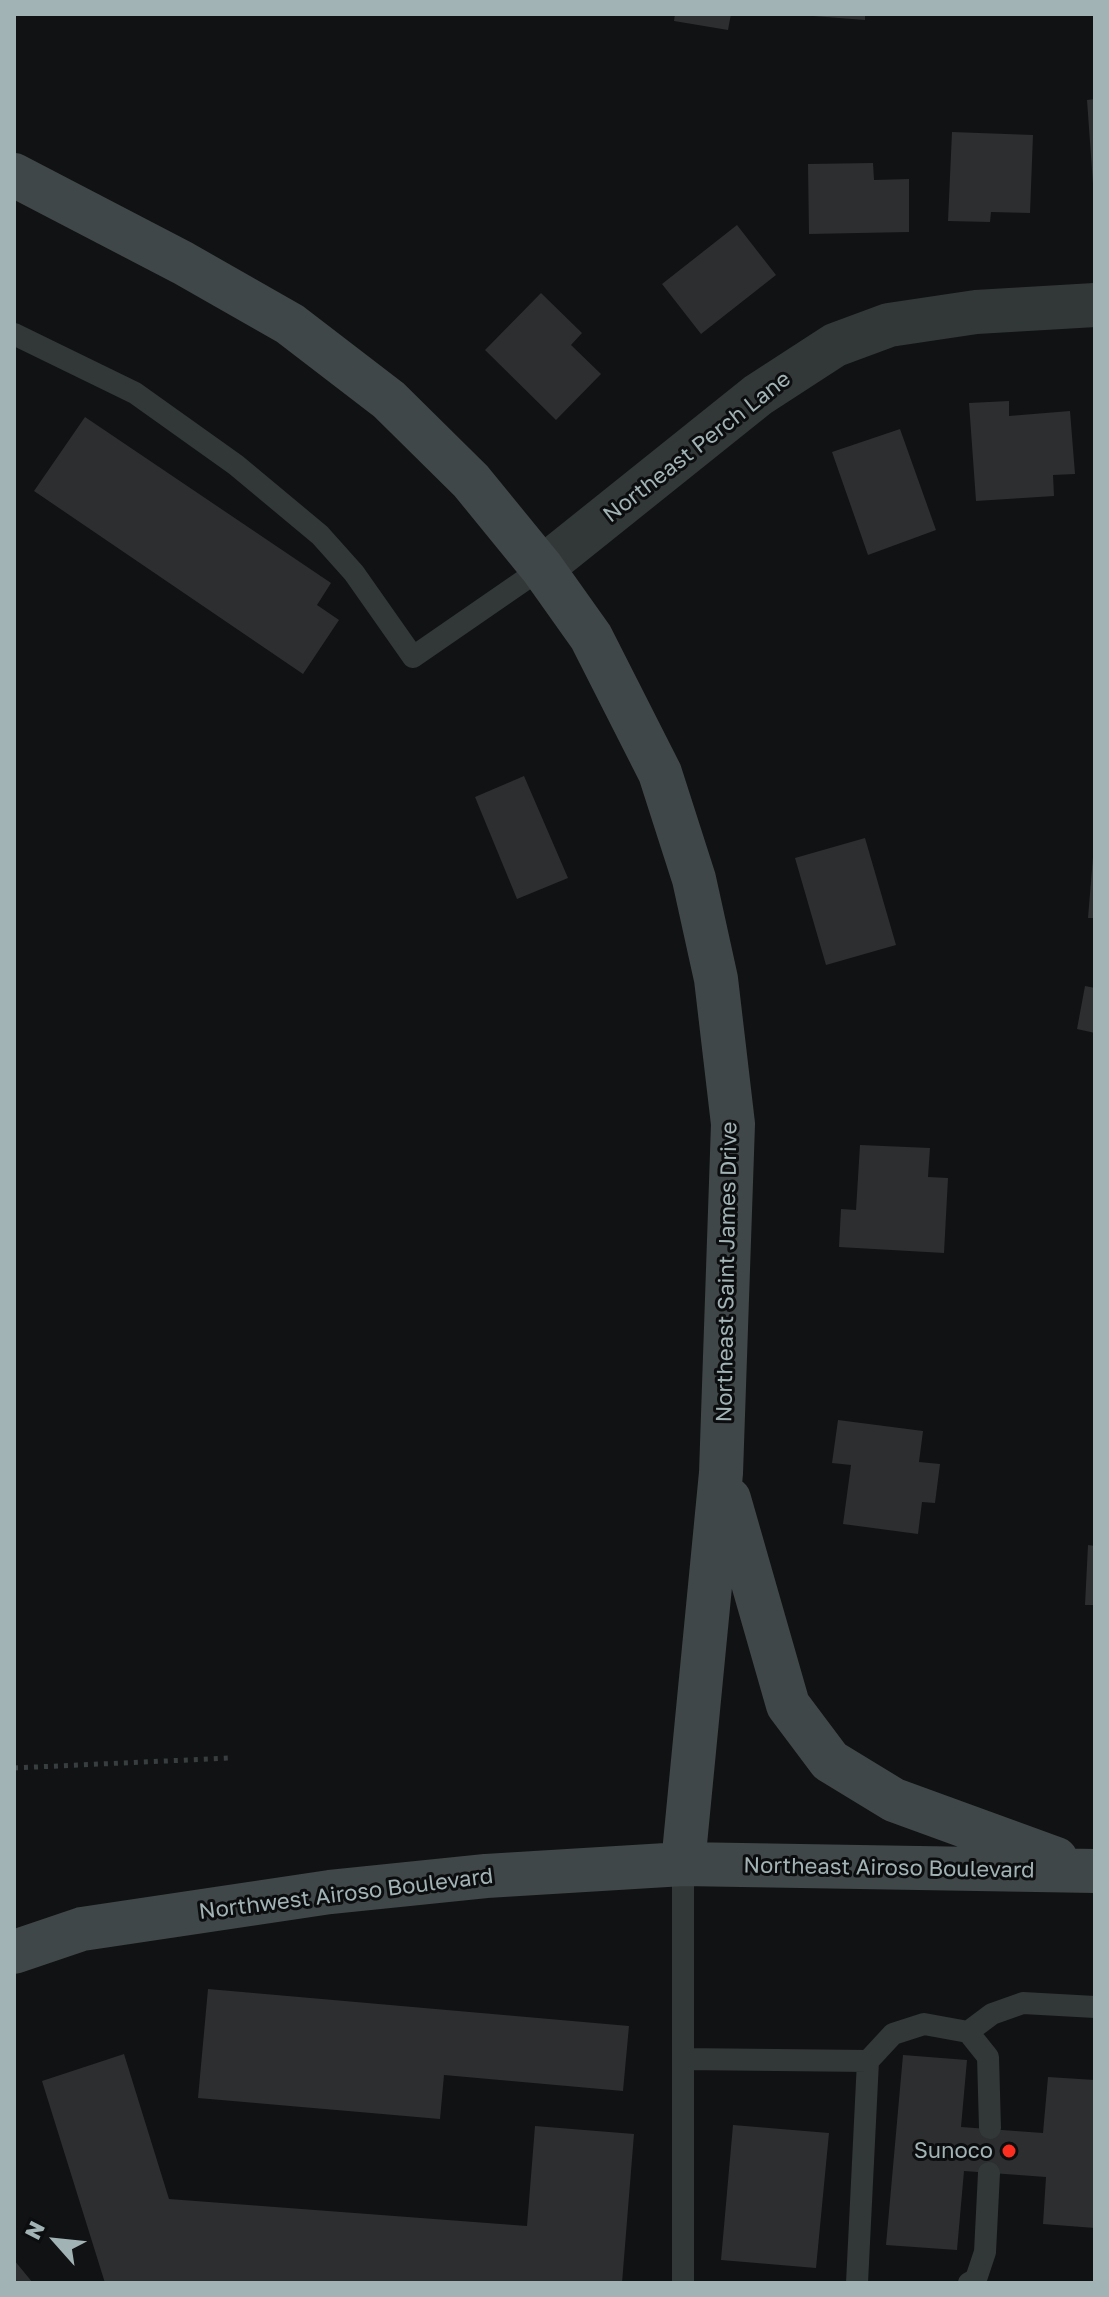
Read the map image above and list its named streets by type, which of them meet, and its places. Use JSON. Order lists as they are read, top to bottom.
{
  "streets": {
    "main road": ["Northeast Saint James Drive", "Northeast Airoso Boulevard", "Northwest Airoso Boulevard"],
    "street": ["Northeast Perch Lane"]
  },
  "crossings": [
    ["Northeast Perch Lane", "Northeast Saint James Drive"],
    ["Northeast Saint James Drive", "Northeast Airoso Boulevard"],
    ["Northeast Saint James Drive", "Northwest Airoso Boulevard"],
    ["Northeast Airoso Boulevard", "Northwest Airoso Boulevard"]
  ],
  "places": ["Sunoco"],
  "north": "top left"
}
